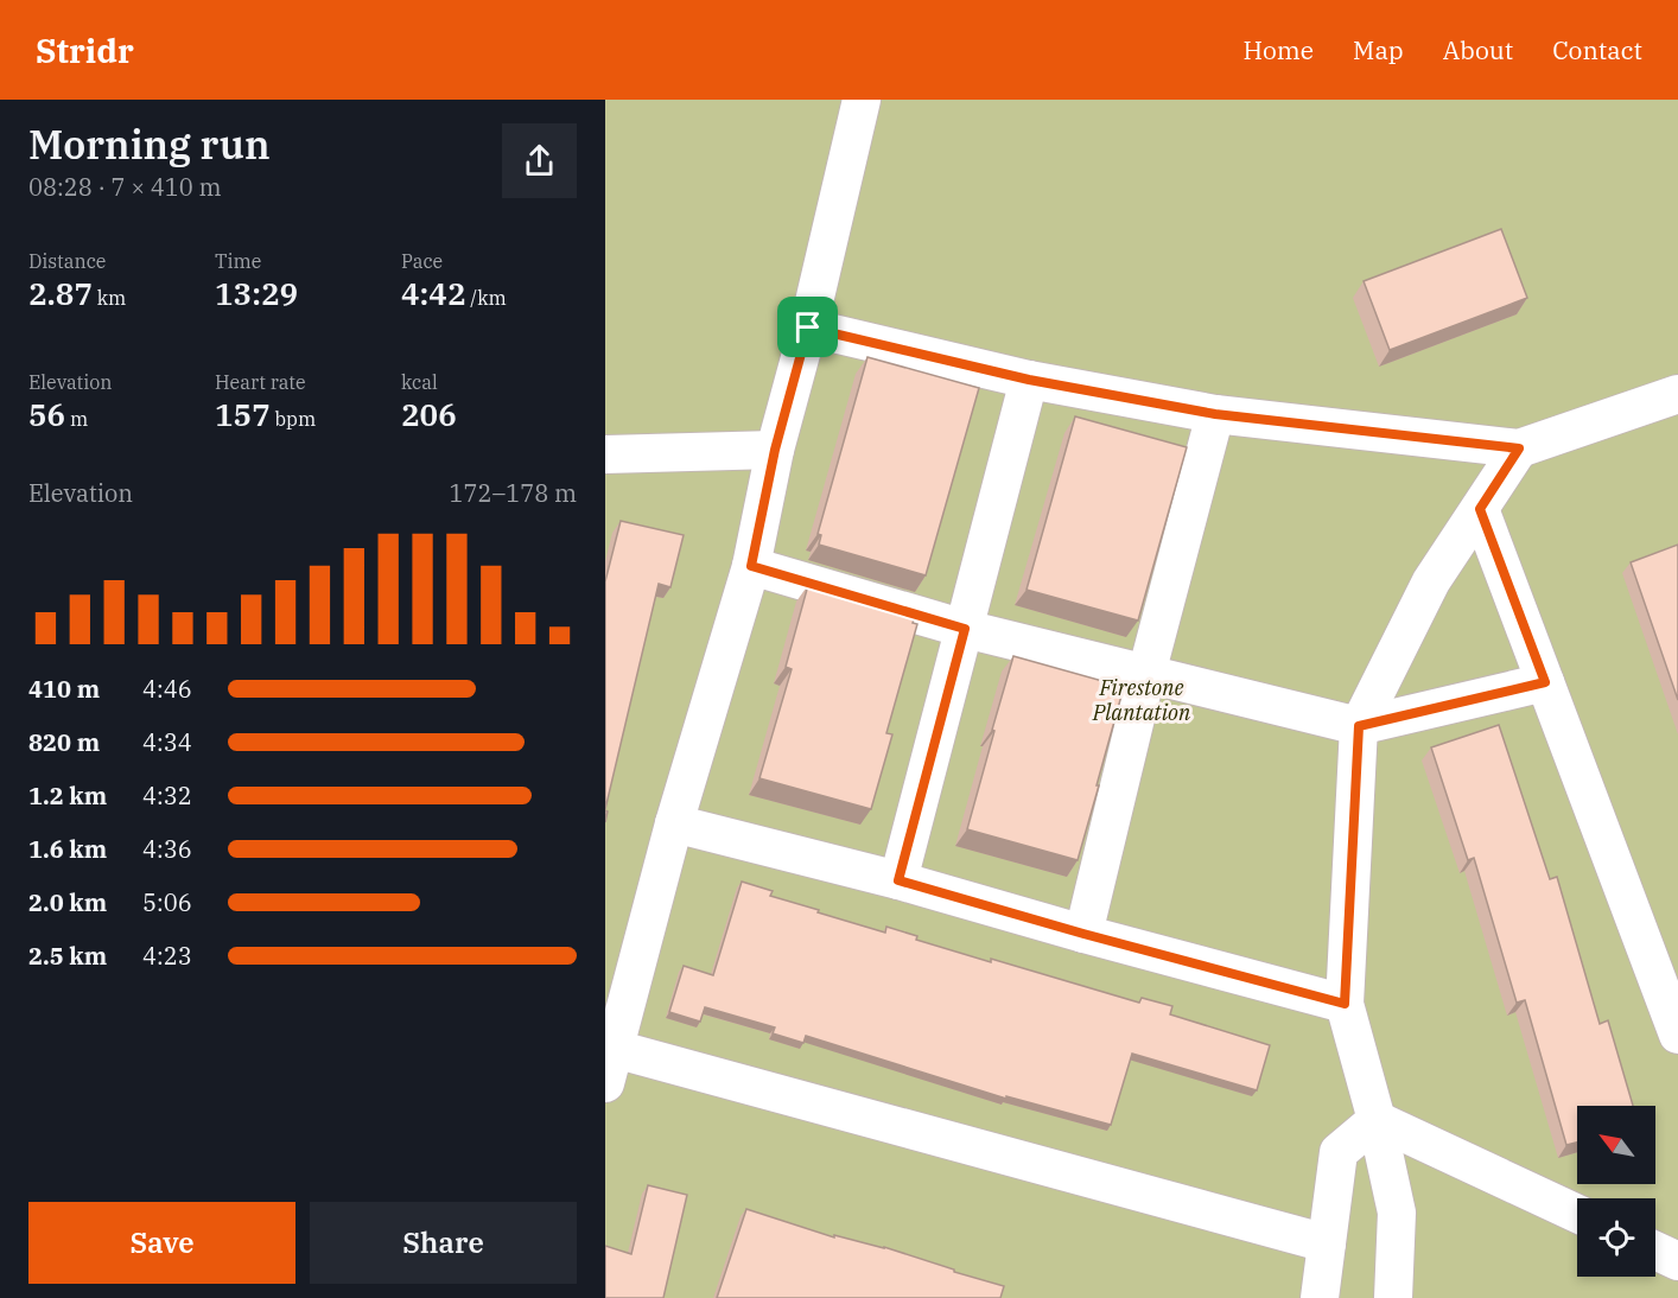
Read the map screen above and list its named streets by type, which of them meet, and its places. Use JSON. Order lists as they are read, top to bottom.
{
  "parks": ["Firestone Plantation"],
  "north": "top left",
  "page": {
    "header": "Stridr",
    "nav": [
      "Home",
      "Map",
      "About",
      "Contact"
    ],
    "heading": ["Morning run", "08:28 · 7 × 410 m"],
    "stats": [
      ["Distance", "2.87 km"],
      ["Time", "13:29"],
      ["Pace", "4:42 /km"],
      ["Elevation", "56 m"],
      ["Heart rate", "157 bpm"],
      ["kcal", "206"]
    ],
    "chart": ["Elevation", "172–178 m"],
    "list": [
      {
        "name": "410 m",
        "note": "4:46"
      },
      {
        "name": "820 m",
        "note": "4:34"
      },
      {
        "name": "1.2 km",
        "note": "4:32"
      },
      {
        "name": "1.6 km",
        "note": "4:36"
      },
      {
        "name": "2.0 km",
        "note": "5:06"
      },
      {
        "name": "2.5 km",
        "note": "4:23"
      }
    ],
    "buttons": ["Save", "Share"]
  }
}
